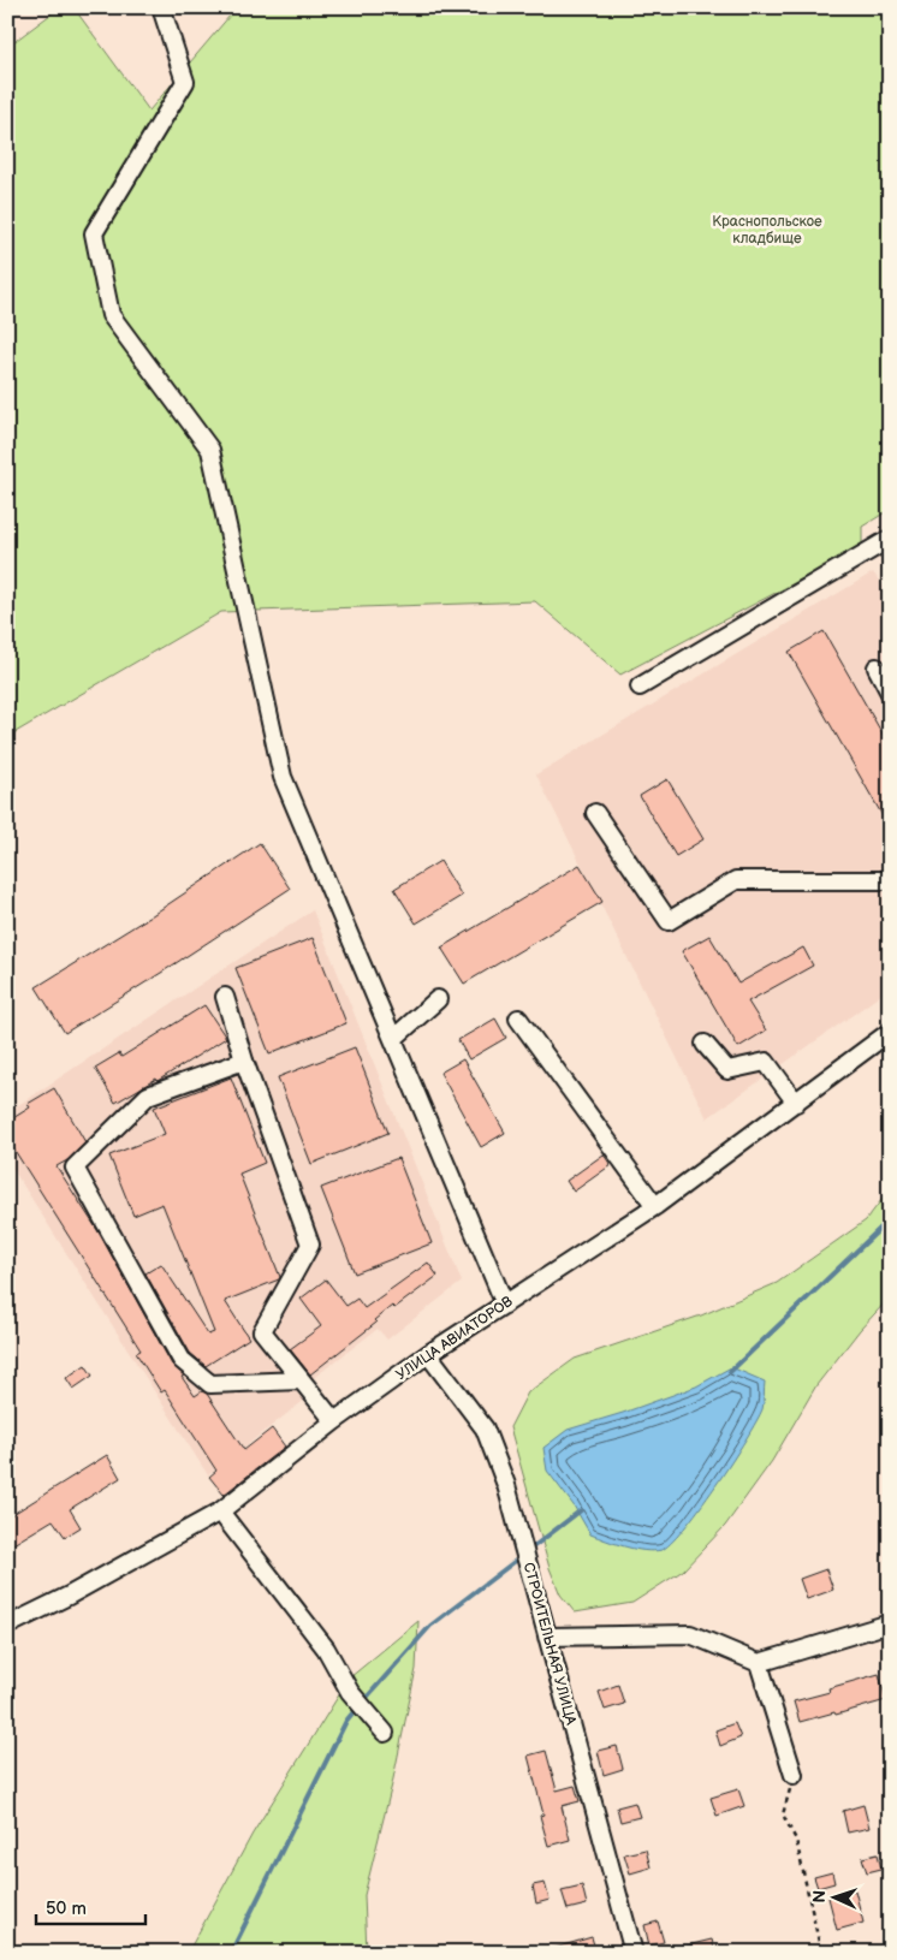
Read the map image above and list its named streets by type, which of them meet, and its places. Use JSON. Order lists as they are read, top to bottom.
{
  "streets": {
    "street": ["УЛИЦА АВИАТОРОВ", "СТРОИТЕЛЬНАЯ УЛИЦА"]
  },
  "crossings": [
    ["УЛИЦА АВИАТОРОВ", "СТРОИТЕЛЬНАЯ УЛИЦА"]
  ],
  "parks": ["Краснопольское кладбище"],
  "scale_bar": "50 m",
  "north": "left"
}
